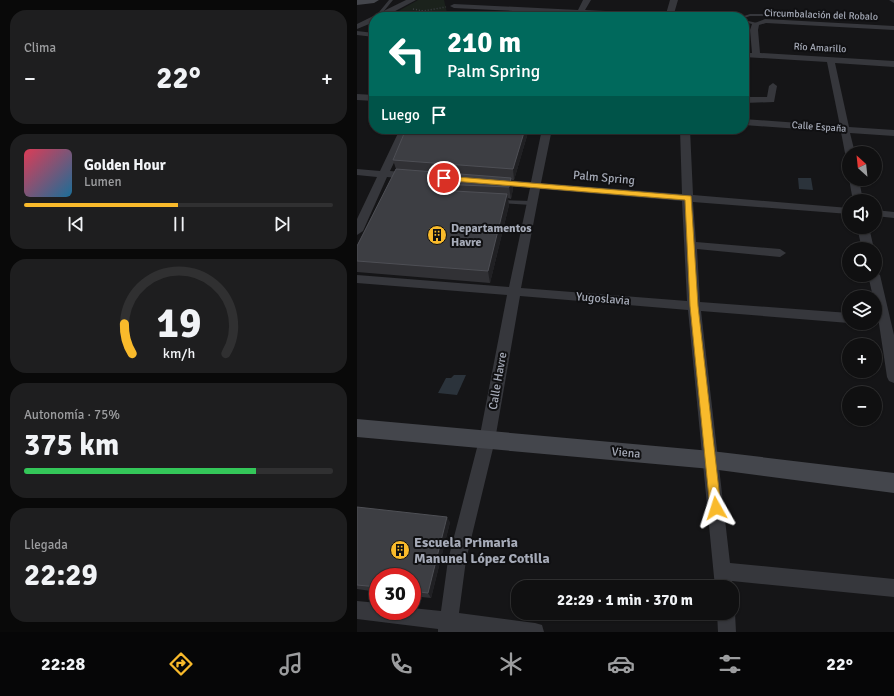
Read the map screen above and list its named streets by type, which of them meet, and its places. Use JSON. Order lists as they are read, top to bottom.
{
  "streets": {
    "street": [
      "Circumbalación del Robalo",
      "Río Amarillo",
      "Calle España",
      "Palm Spring",
      "Yugoslavia",
      "Calle Havre",
      "Viena"
    ]
  },
  "crossings": [
    ["Circumbalación del Robalo", "Río Amarillo"],
    ["Palm Spring", "Calle Havre"],
    ["Yugoslavia", "Calle Havre"],
    ["Calle Havre", "Viena"]
  ],
  "places": {
    "building": ["Departamentos Havre", "Escuela Primaria Manunel López Cotilla"]
  },
  "north": "top left",
  "page": {
    "tile": [
      "Clima",
      ["Autonomía · 75%", "375 km"],
      ["Llegada", "22:29"]
    ],
    "turn": ["210 m", "Palm Spring"],
    "heat": ["−", "22°", "+"],
    "then": "Luego",
    "map_buttons": ["+", "−"],
    "song": ["Golden Hour", "Lumen"],
    "limit": "30",
    "trip": "22:29 · 1 min · 370 m",
    "tabs": ["22:28", "22°"],
    "gauge": ["19", "km/h"]
  }
}
